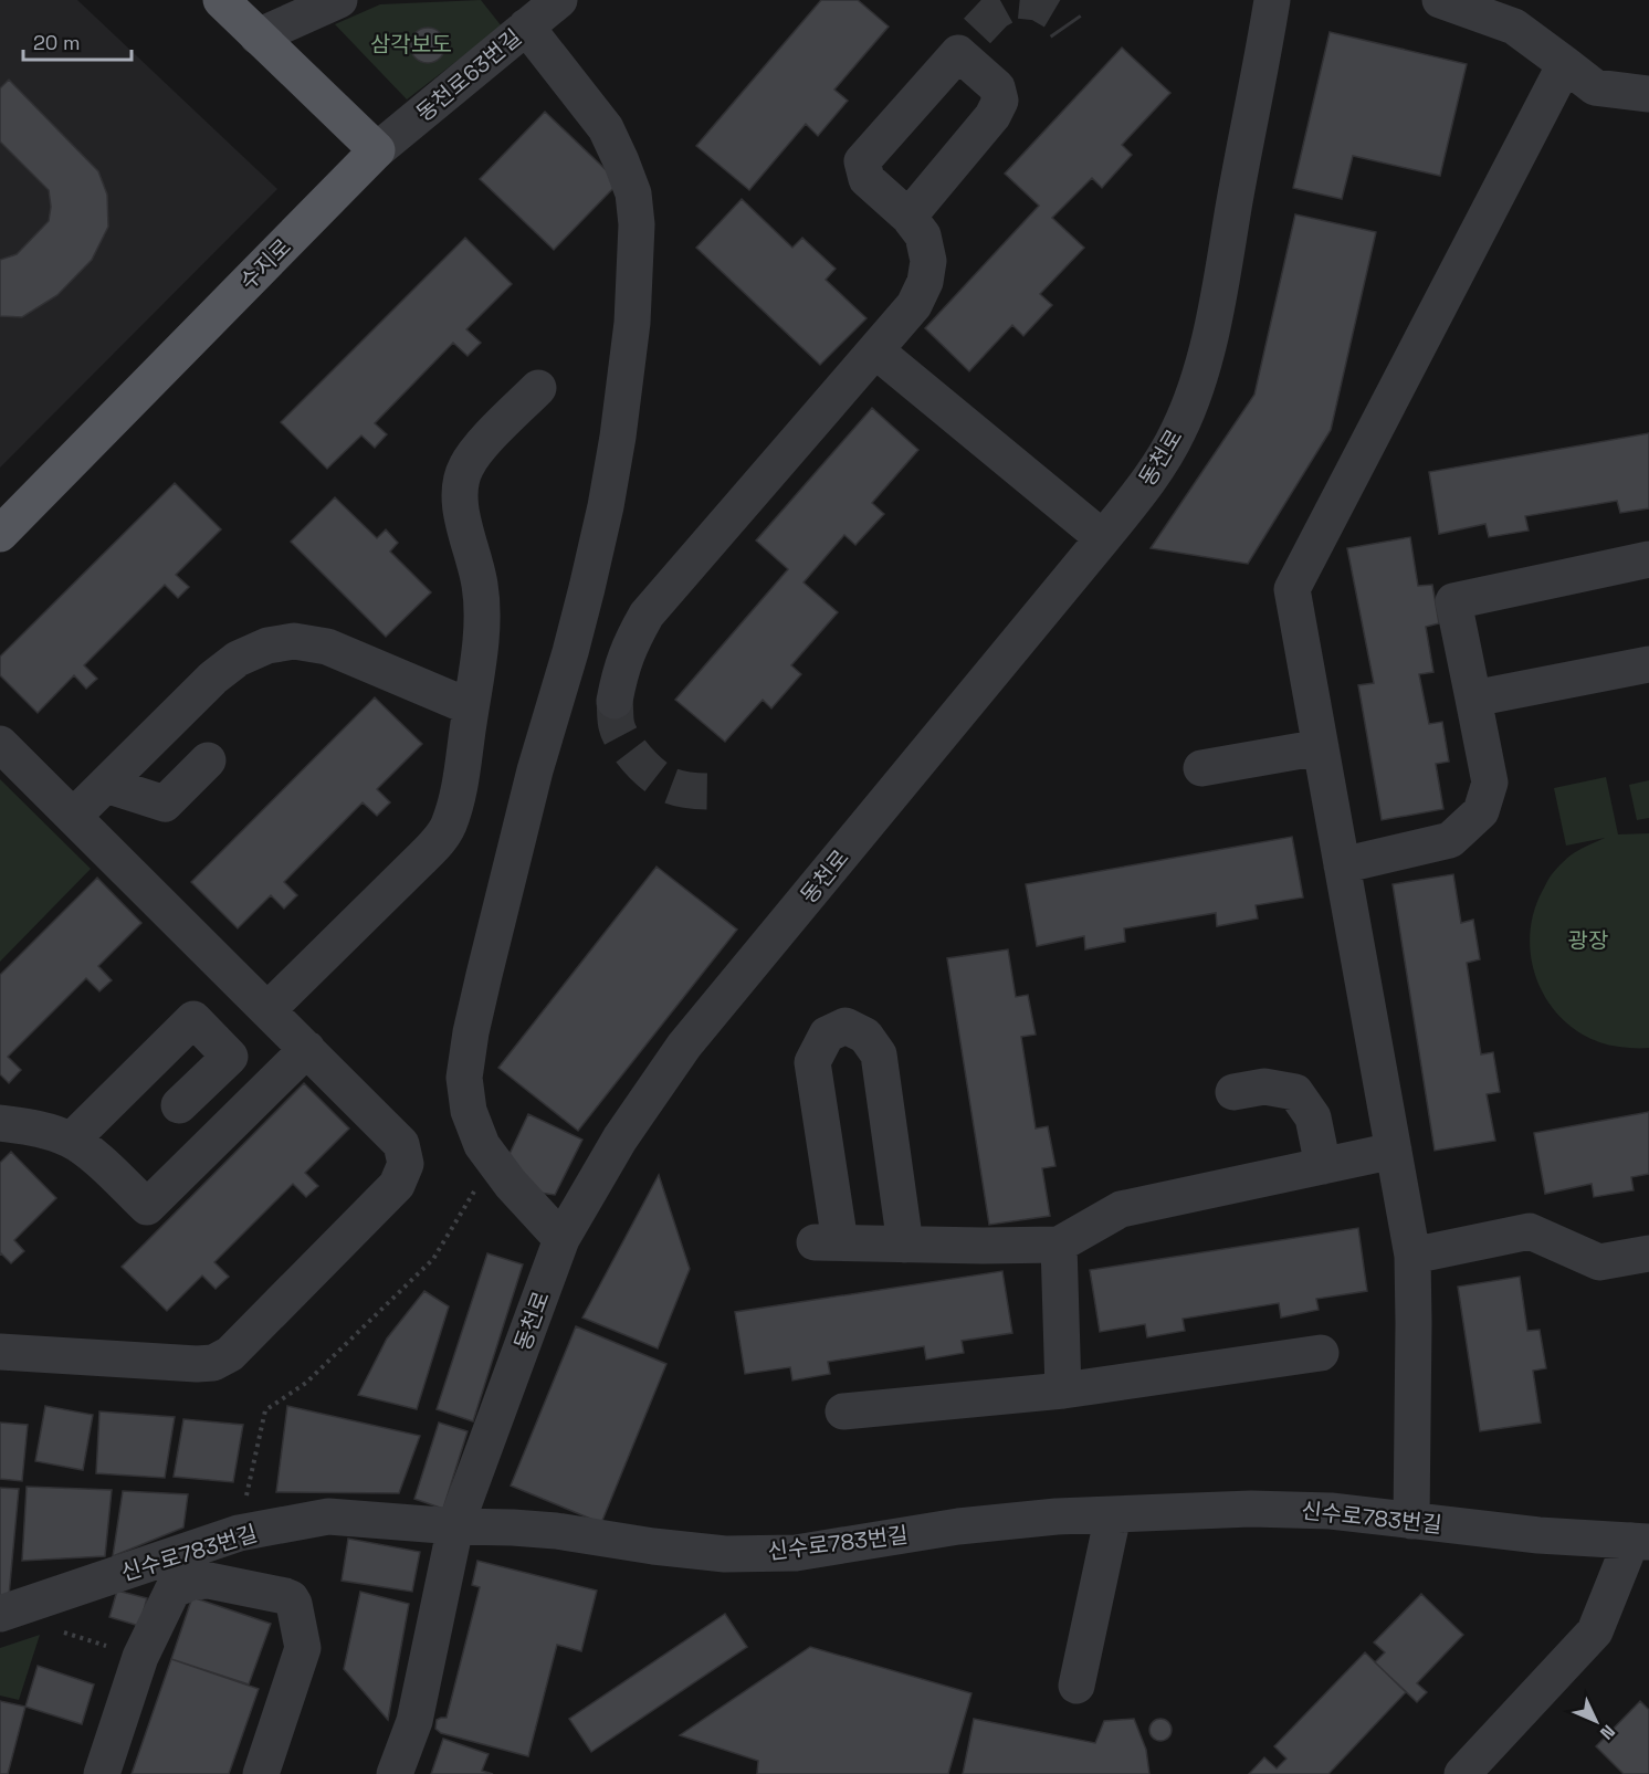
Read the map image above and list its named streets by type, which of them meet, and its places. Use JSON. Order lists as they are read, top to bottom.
{
  "streets": {
    "main road": ["수지로"],
    "street": ["동천로63번길", "동천로", "신수로783번길"]
  },
  "crossings": [
    ["동천로63번길", "수지로"],
    ["동천로", "신수로783번길"]
  ],
  "parks": ["삼각보도", "광장"],
  "scale_bar": "20 m",
  "north": "bottom right"
}
